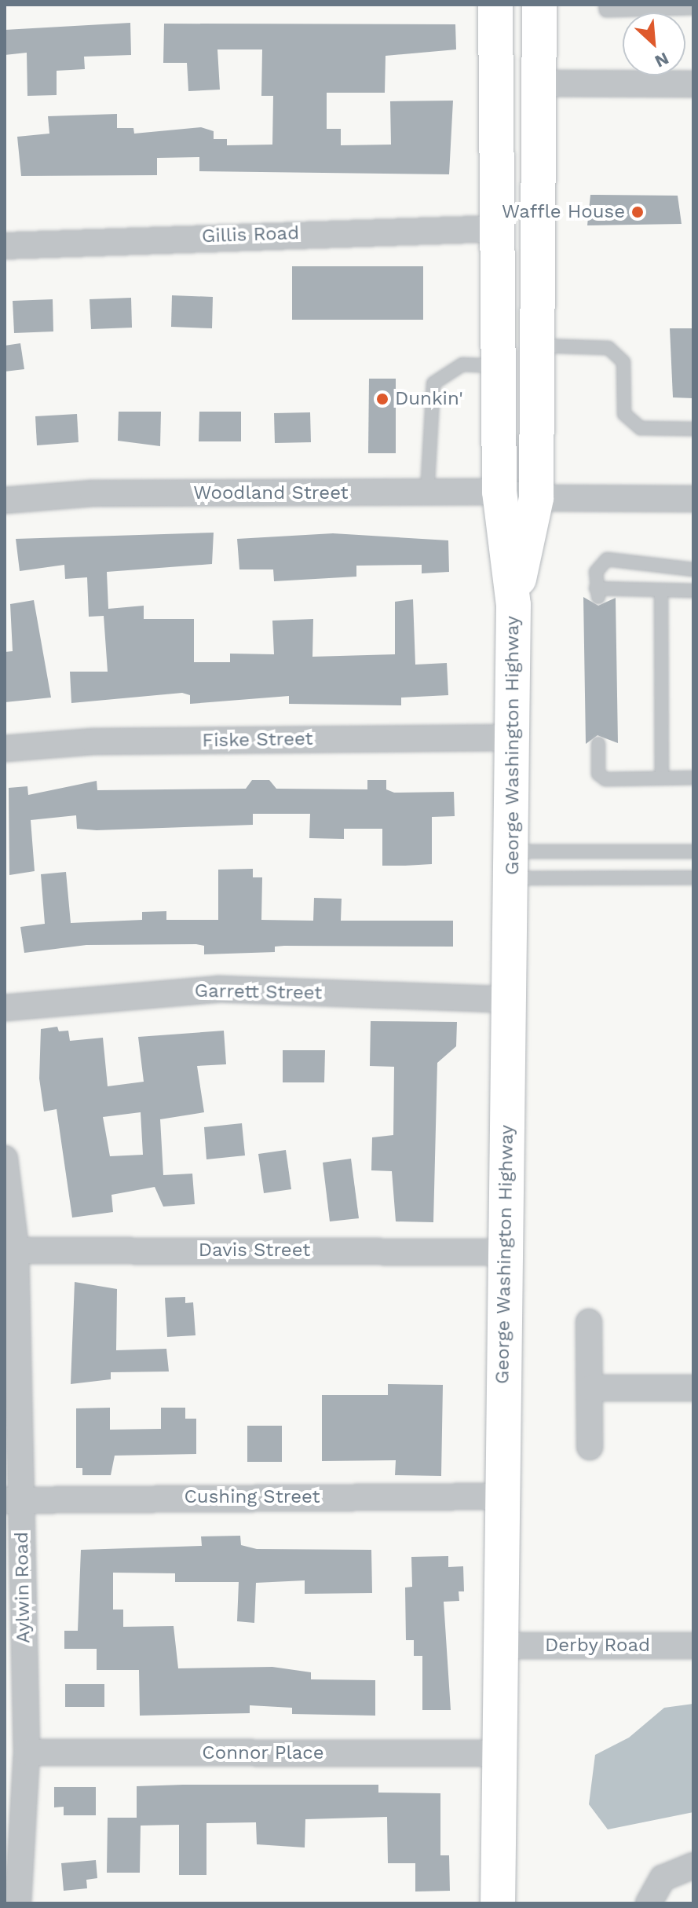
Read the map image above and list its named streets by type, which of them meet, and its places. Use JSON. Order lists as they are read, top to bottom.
{
  "streets": {
    "main road": ["George Washington Highway"],
    "street": [
      "Gillis Road",
      "Woodland Street",
      "Fiske Street",
      "Garrett Street",
      "Davis Street",
      "Cushing Street",
      "Aylwin Road",
      "Derby Road",
      "Connor Place"
    ]
  },
  "crossings": [
    ["Gillis Road", "George Washington Highway"],
    ["Woodland Street", "George Washington Highway"],
    ["Fiske Street", "George Washington Highway"],
    ["George Washington Highway", "Garrett Street"],
    ["George Washington Highway", "Davis Street"],
    ["George Washington Highway", "Cushing Street"],
    ["George Washington Highway", "Derby Road"],
    ["George Washington Highway", "Connor Place"],
    ["Davis Street", "Aylwin Road"],
    ["Cushing Street", "Aylwin Road"],
    ["Aylwin Road", "Connor Place"]
  ],
  "places": ["Waffle House", "Dunkin'"],
  "north": "bottom right"
}
